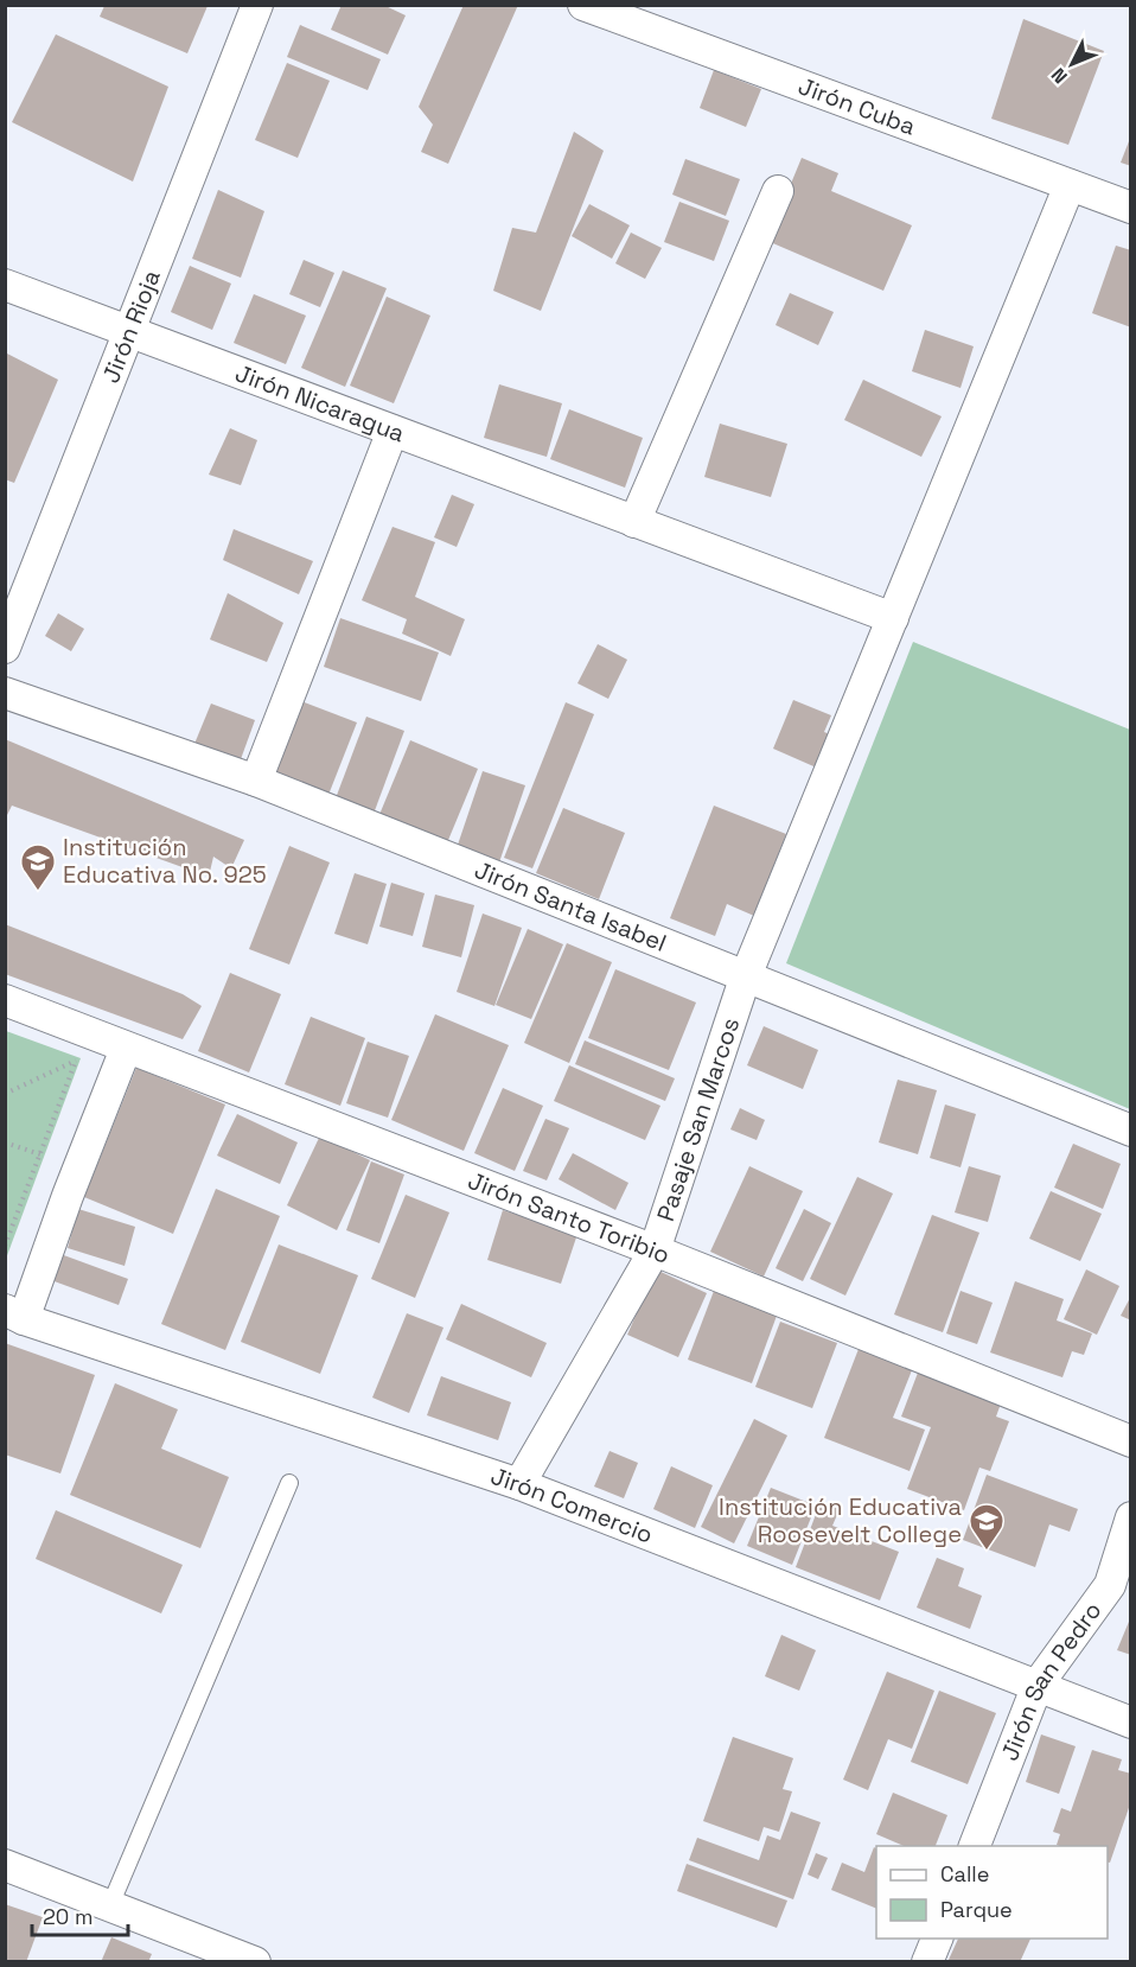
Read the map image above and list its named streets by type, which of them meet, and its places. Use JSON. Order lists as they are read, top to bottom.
{
  "streets": {
    "street": [
      "Jirón Cuba",
      "Jirón Rioja",
      "Jirón Nicaragua",
      "Jirón Santa Isabel",
      "Pasaje San Marcos",
      "Jirón Santo Toribio",
      "Jirón Comercio",
      "Jirón San Pedro"
    ]
  },
  "crossings": [
    ["Jirón Cuba", "Pasaje San Marcos"],
    ["Jirón Rioja", "Jirón Nicaragua"],
    ["Jirón Nicaragua", "Pasaje San Marcos"],
    ["Jirón Santa Isabel", "Pasaje San Marcos"],
    ["Pasaje San Marcos", "Jirón Santo Toribio"],
    ["Pasaje San Marcos", "Jirón Comercio"],
    ["Jirón Comercio", "Jirón San Pedro"]
  ],
  "places": {
    "school or university": ["Institución Educativa No. 925", "Institución Educativa Roosevelt College"]
  },
  "legend": ["Calle", "Parque"],
  "scale_bar": "20 m",
  "north": "bottom left"
}
